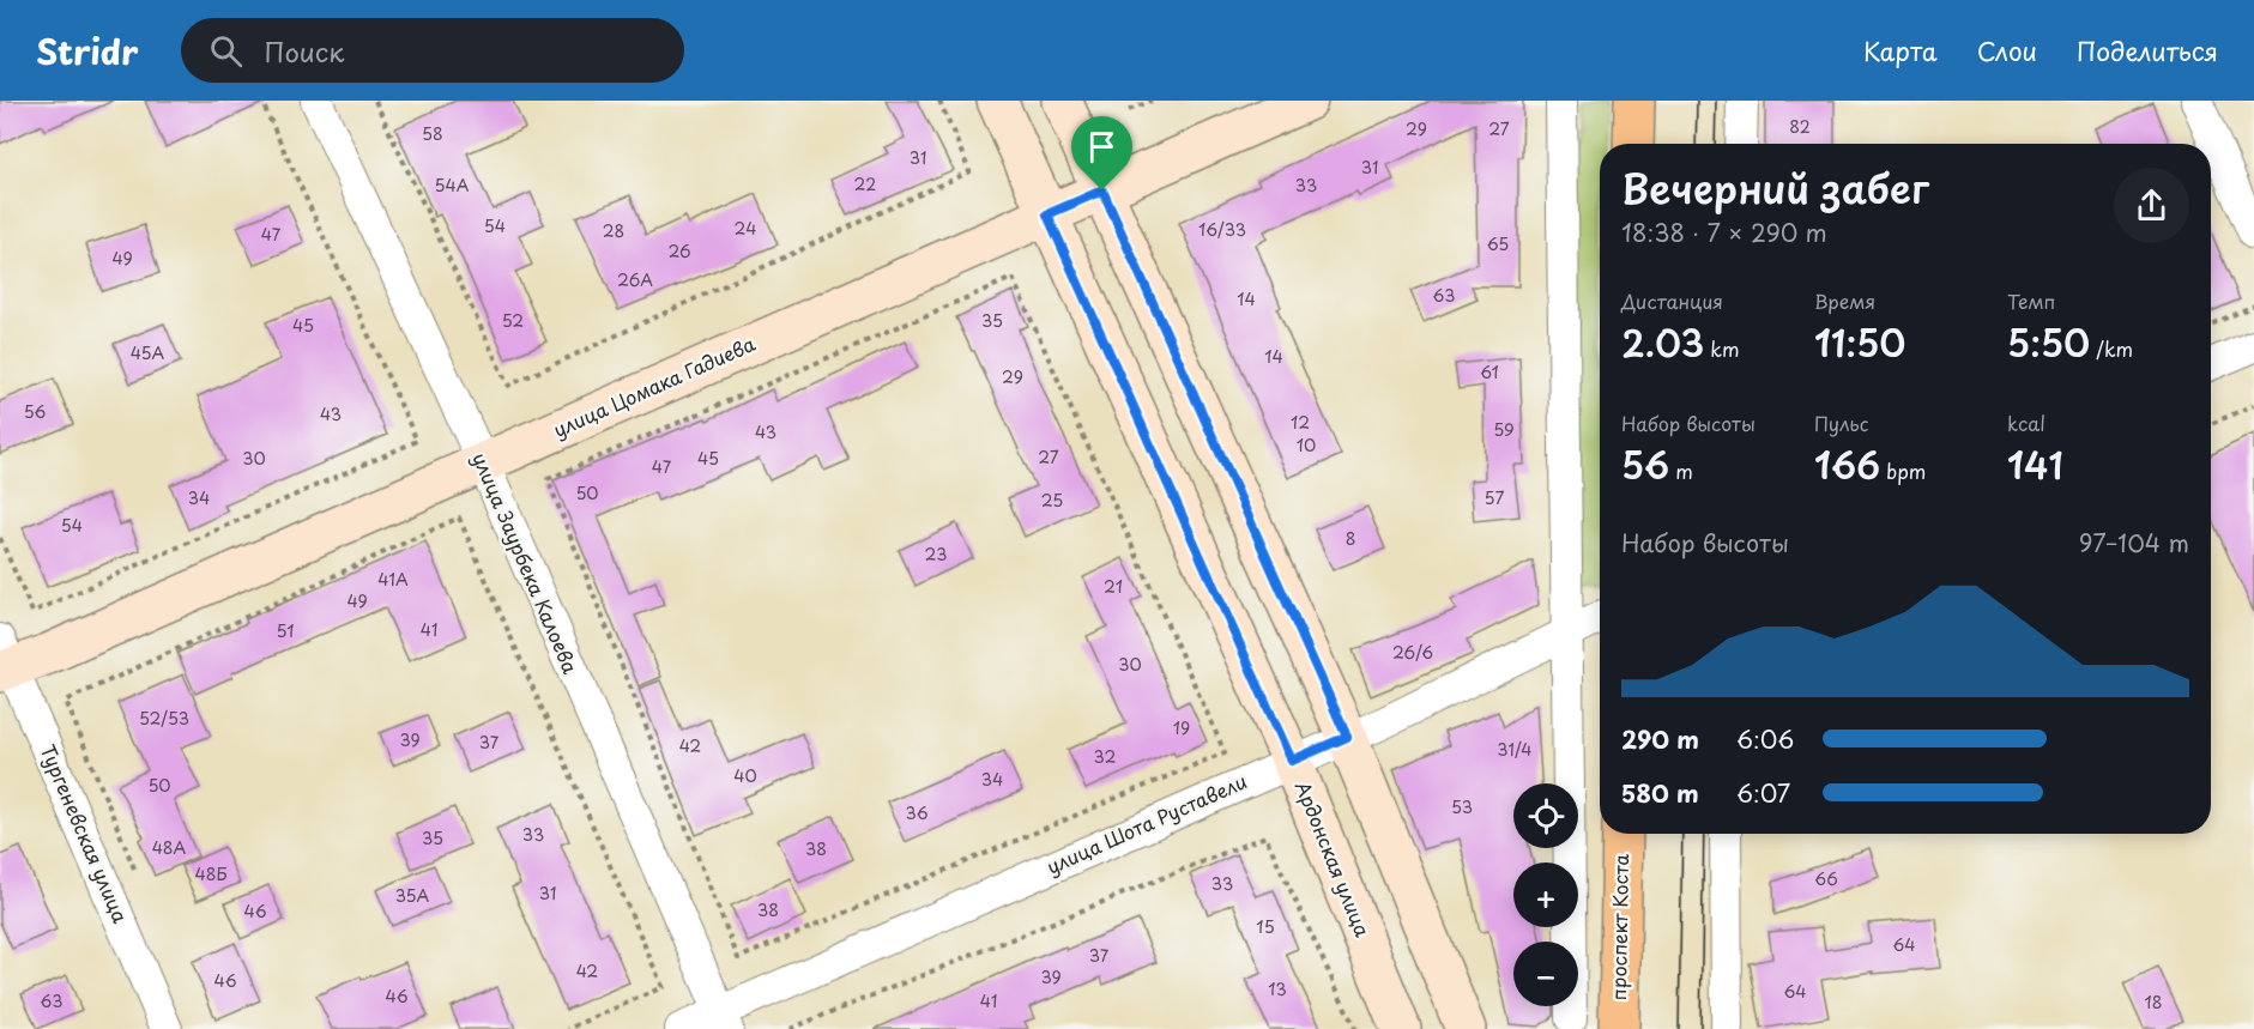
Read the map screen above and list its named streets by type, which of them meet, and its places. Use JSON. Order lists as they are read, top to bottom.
{
  "streets": {
    "main road": ["улица Цомака Гадиева", "Ардонская улица", "проспект Коста"],
    "street": ["улица Заурбека Калоева", "улица Шота Руставели", "Тургеневская улица"]
  },
  "crossings": [
    ["улица Цомака Гадиева", "улица Заурбека Калоева"],
    ["улица Цомака Гадиева", "Тургеневская улица"],
    ["улица Цомака Гадиева", "Ардонская улица"],
    ["улица Заурбека Калоева", "улица Шота Руставели"],
    ["улица Шота Руставели", "Ардонская улица"]
  ],
  "house_numbers": [
    "82",
    "29",
    "27",
    "58",
    "31",
    "31",
    "22",
    "54А",
    "33",
    "54",
    "24",
    "16/33",
    "28",
    "47",
    "65",
    "26",
    "49",
    "26А",
    "63",
    "14",
    "52",
    "35",
    "45",
    "45А",
    "14",
    "61",
    "29",
    "56",
    "43",
    "12",
    "59",
    "43",
    "10",
    "27",
    "30",
    "45",
    "47",
    "50",
    "34",
    "57",
    "25",
    "54",
    "8",
    "23",
    "41А",
    "21",
    "49",
    "41",
    "51",
    "26/6",
    "30",
    "52/53",
    "19",
    "39",
    "37",
    "42",
    "31/4",
    "32",
    "40",
    "34",
    "50",
    "53",
    "36",
    "33",
    "35",
    "48А",
    "38",
    "48Б",
    "66",
    "33",
    "31",
    "35А",
    "38",
    "46",
    "15",
    "64",
    "37",
    "42",
    "39",
    "46",
    "13",
    "64",
    "46",
    "63",
    "41",
    "18"
  ],
  "page": {
    "header": "Stridr",
    "search": "Поиск",
    "nav": ["Карта", "Слои", "Поделиться"],
    "heading": ["Вечерний забег", "18:38 · 7 × 290 m"],
    "stats": [
      ["Дистанция", "2.03 km"],
      ["Время", "11:50"],
      ["Темп", "5:50 /km"],
      ["Набор высоты", "56 m"],
      ["Пульс", "166 bpm"],
      ["kcal", "141"]
    ],
    "chart": ["Набор высоты", "97–104 m"],
    "list": [
      {
        "name": "290 m",
        "note": "6:06"
      },
      {
        "name": "580 m",
        "note": "6:07"
      }
    ],
    "map_buttons": ["+", "−"]
  }
}
